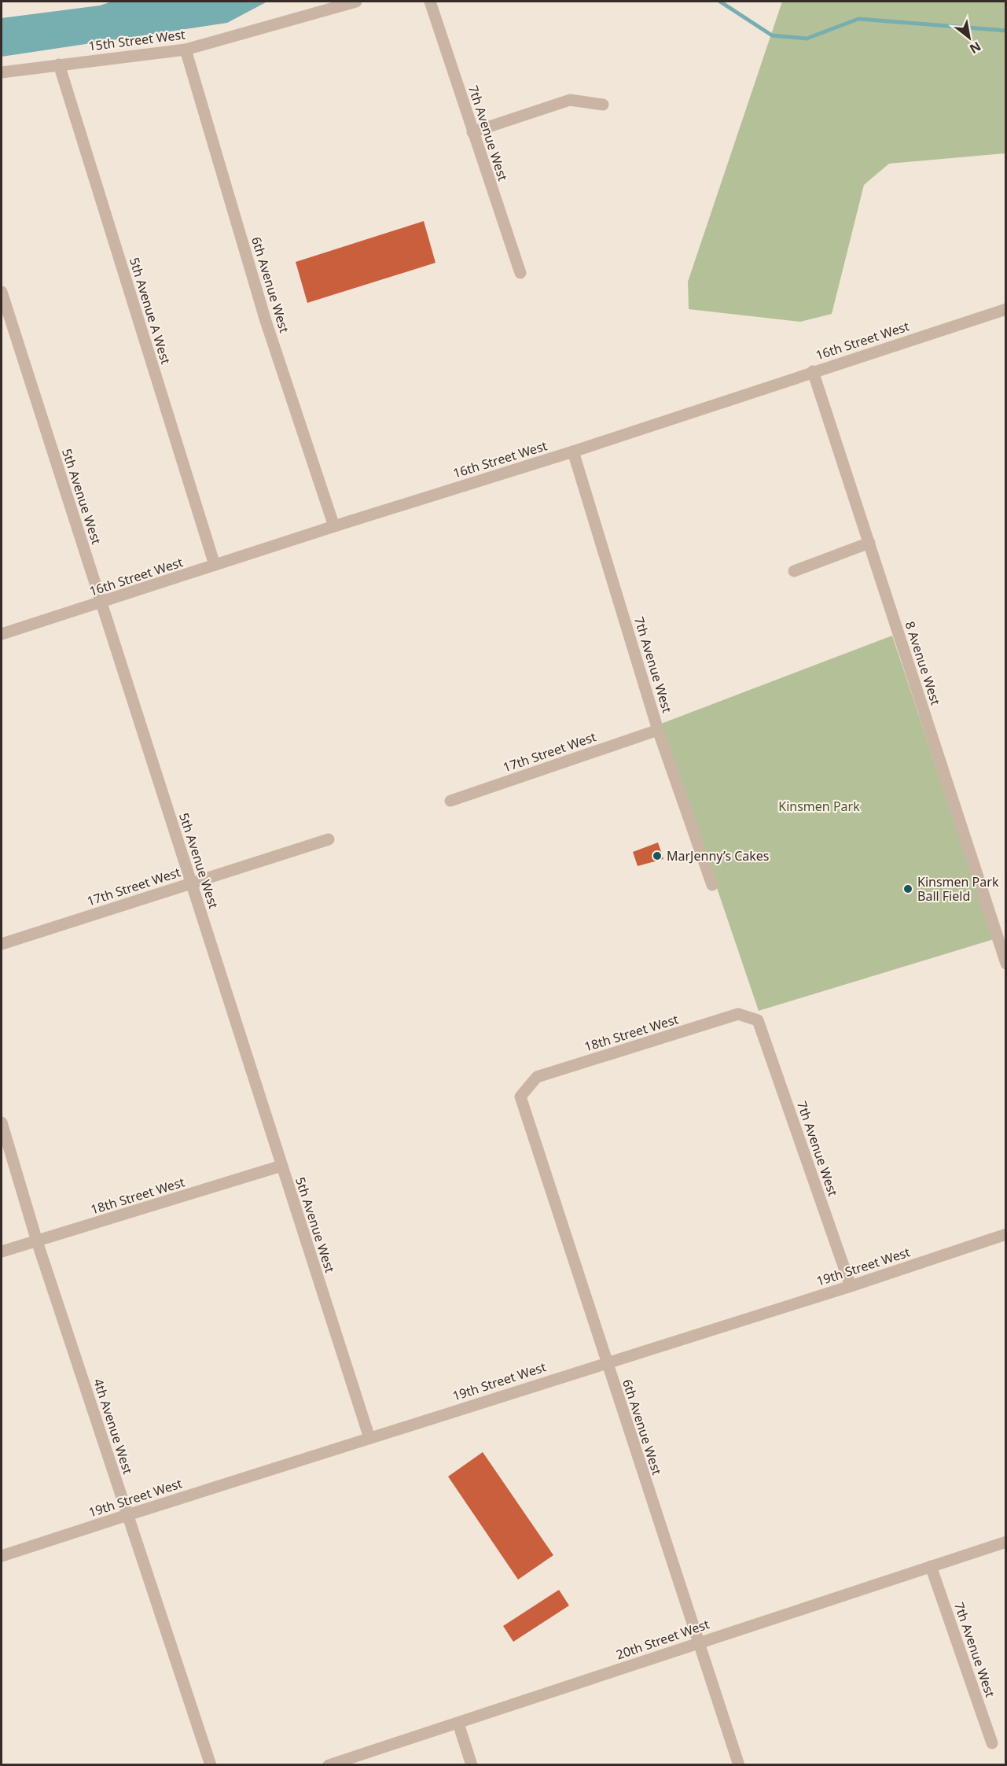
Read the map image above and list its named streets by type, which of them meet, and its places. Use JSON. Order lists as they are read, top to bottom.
{
  "streets": {
    "street": [
      "15th Street West",
      "7th Avenue West",
      "6th Avenue West",
      "5th Avenue A West",
      "16th Street West",
      "5th Avenue West",
      "8 Avenue West",
      "17th Street West",
      "18th Street West",
      "19th Street West",
      "4th Avenue West",
      "20th Street West"
    ]
  },
  "crossings": [
    ["15th Street West", "6th Avenue West"],
    ["15th Street West", "5th Avenue A West"],
    ["7th Avenue West", "16th Street West"],
    ["7th Avenue West", "17th Street West"],
    ["7th Avenue West", "18th Street West"],
    ["7th Avenue West", "19th Street West"],
    ["7th Avenue West", "20th Street West"],
    ["6th Avenue West", "16th Street West"],
    ["6th Avenue West", "18th Street West"],
    ["6th Avenue West", "19th Street West"],
    ["6th Avenue West", "20th Street West"],
    ["5th Avenue A West", "16th Street West"],
    ["16th Street West", "5th Avenue West"],
    ["16th Street West", "8 Avenue West"],
    ["5th Avenue West", "17th Street West"],
    ["5th Avenue West", "18th Street West"],
    ["5th Avenue West", "19th Street West"],
    ["18th Street West", "4th Avenue West"],
    ["19th Street West", "4th Avenue West"]
  ],
  "parks": ["Kinsmen Park"],
  "places": ["MarJenny’s Cakes", "Kinsmen Park Ball Field"],
  "north": "bottom right"
}
